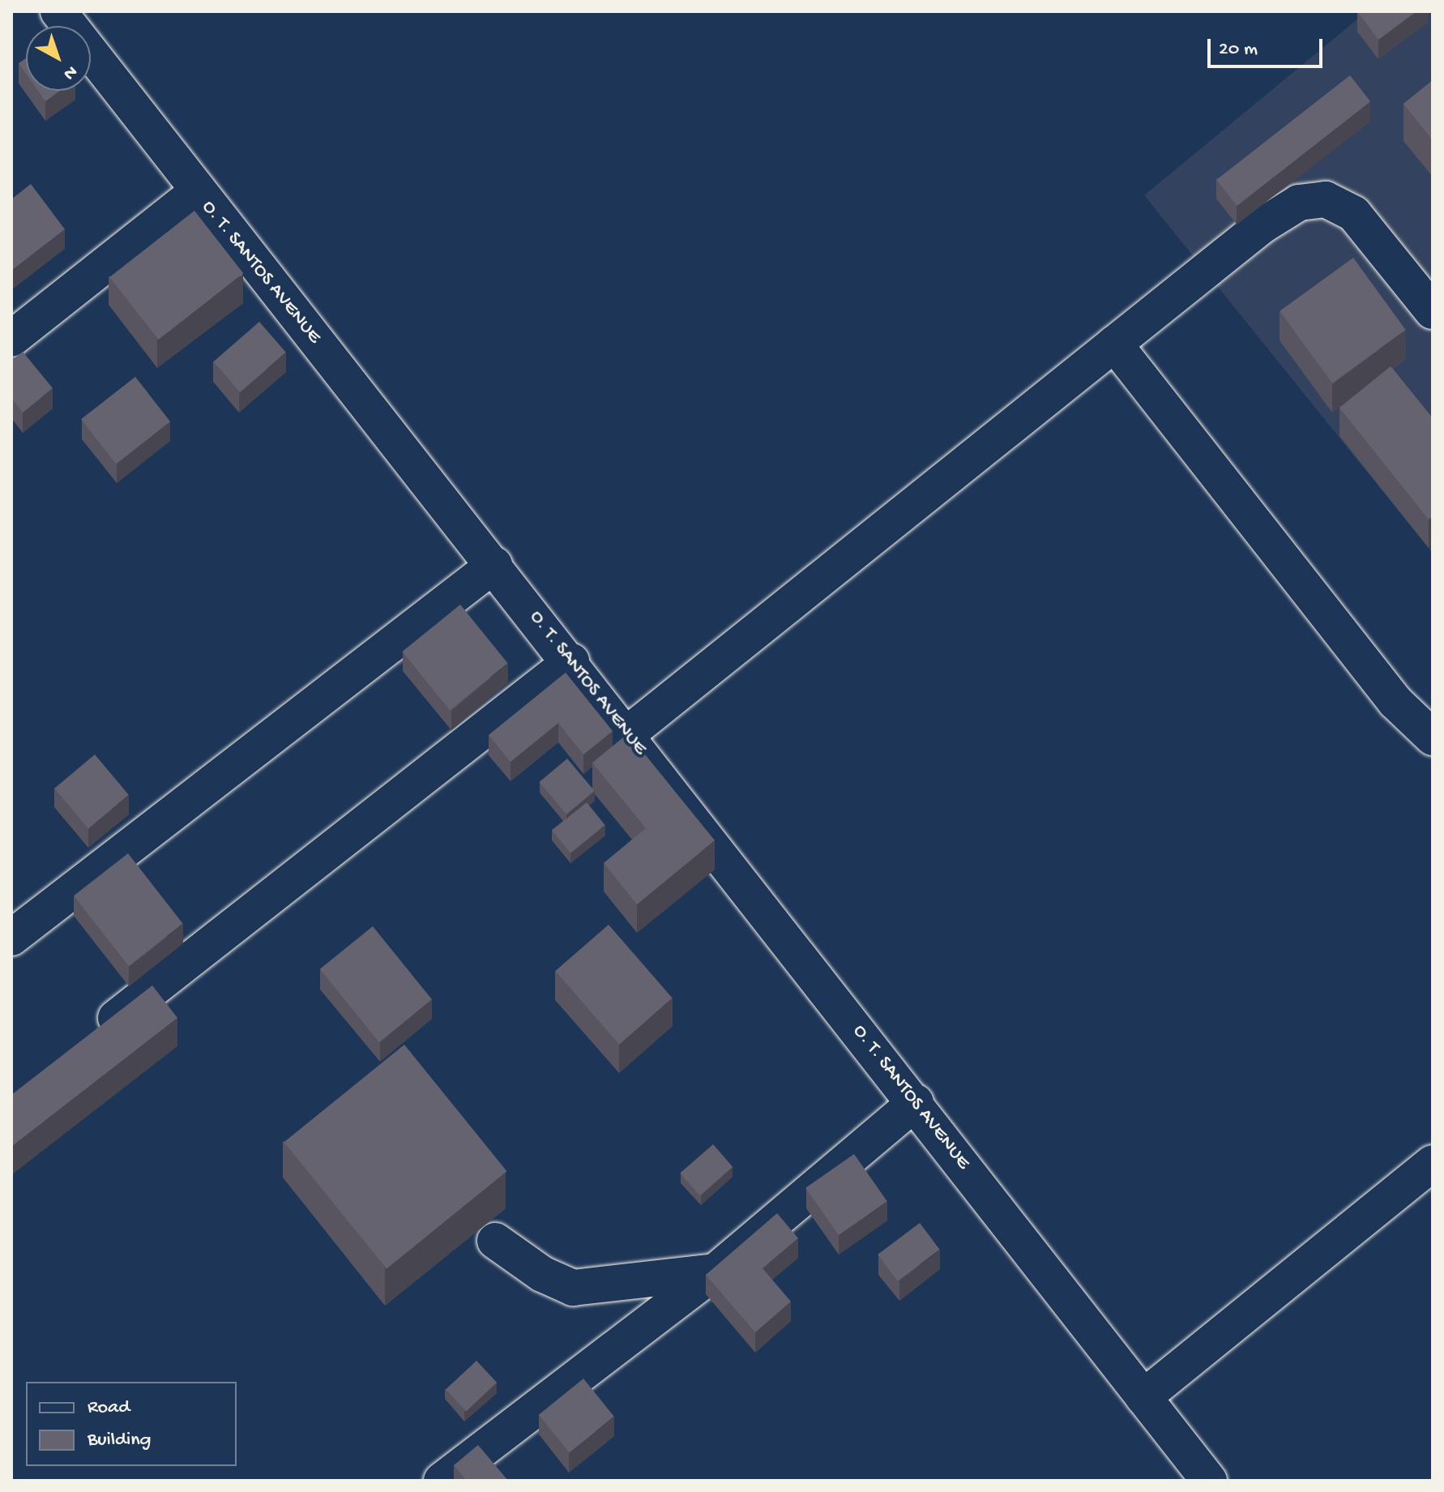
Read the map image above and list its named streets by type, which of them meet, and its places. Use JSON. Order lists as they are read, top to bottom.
{
  "streets": {
    "street": ["O. T. SANTOS AVENUE"]
  },
  "legend": ["Road", "Building"],
  "scale_bar": "20 m",
  "north": "bottom right"
}
